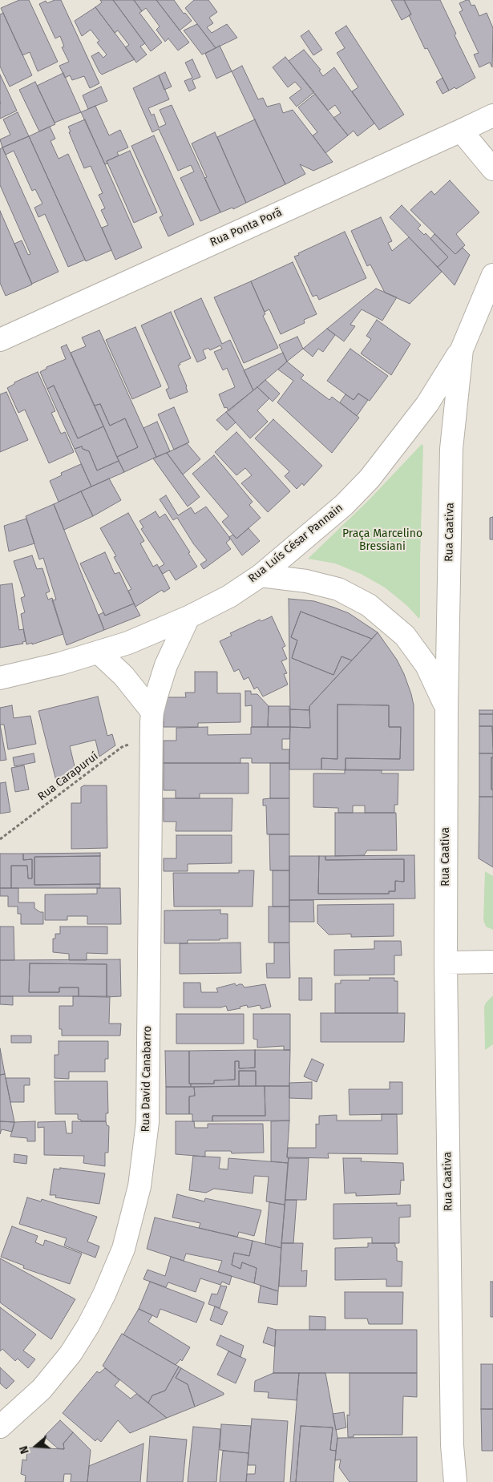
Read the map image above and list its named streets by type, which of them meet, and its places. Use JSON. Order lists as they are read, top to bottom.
{
  "streets": {
    "street": [
      "Rua Ponta Porã",
      "Rua Caativa",
      "Rua Luís César Pannain",
      "Rua David Canabarro"
    ],
    "path": ["Rua Carapuruí"]
  },
  "crossings": [
    ["Rua Caativa", "Rua Luís César Pannain"],
    ["Rua Luís César Pannain", "Rua David Canabarro"],
    ["Rua Carapuruí", "Rua David Canabarro"]
  ],
  "parks": ["Praça Marcelino Bressiani"],
  "north": "left"
}
